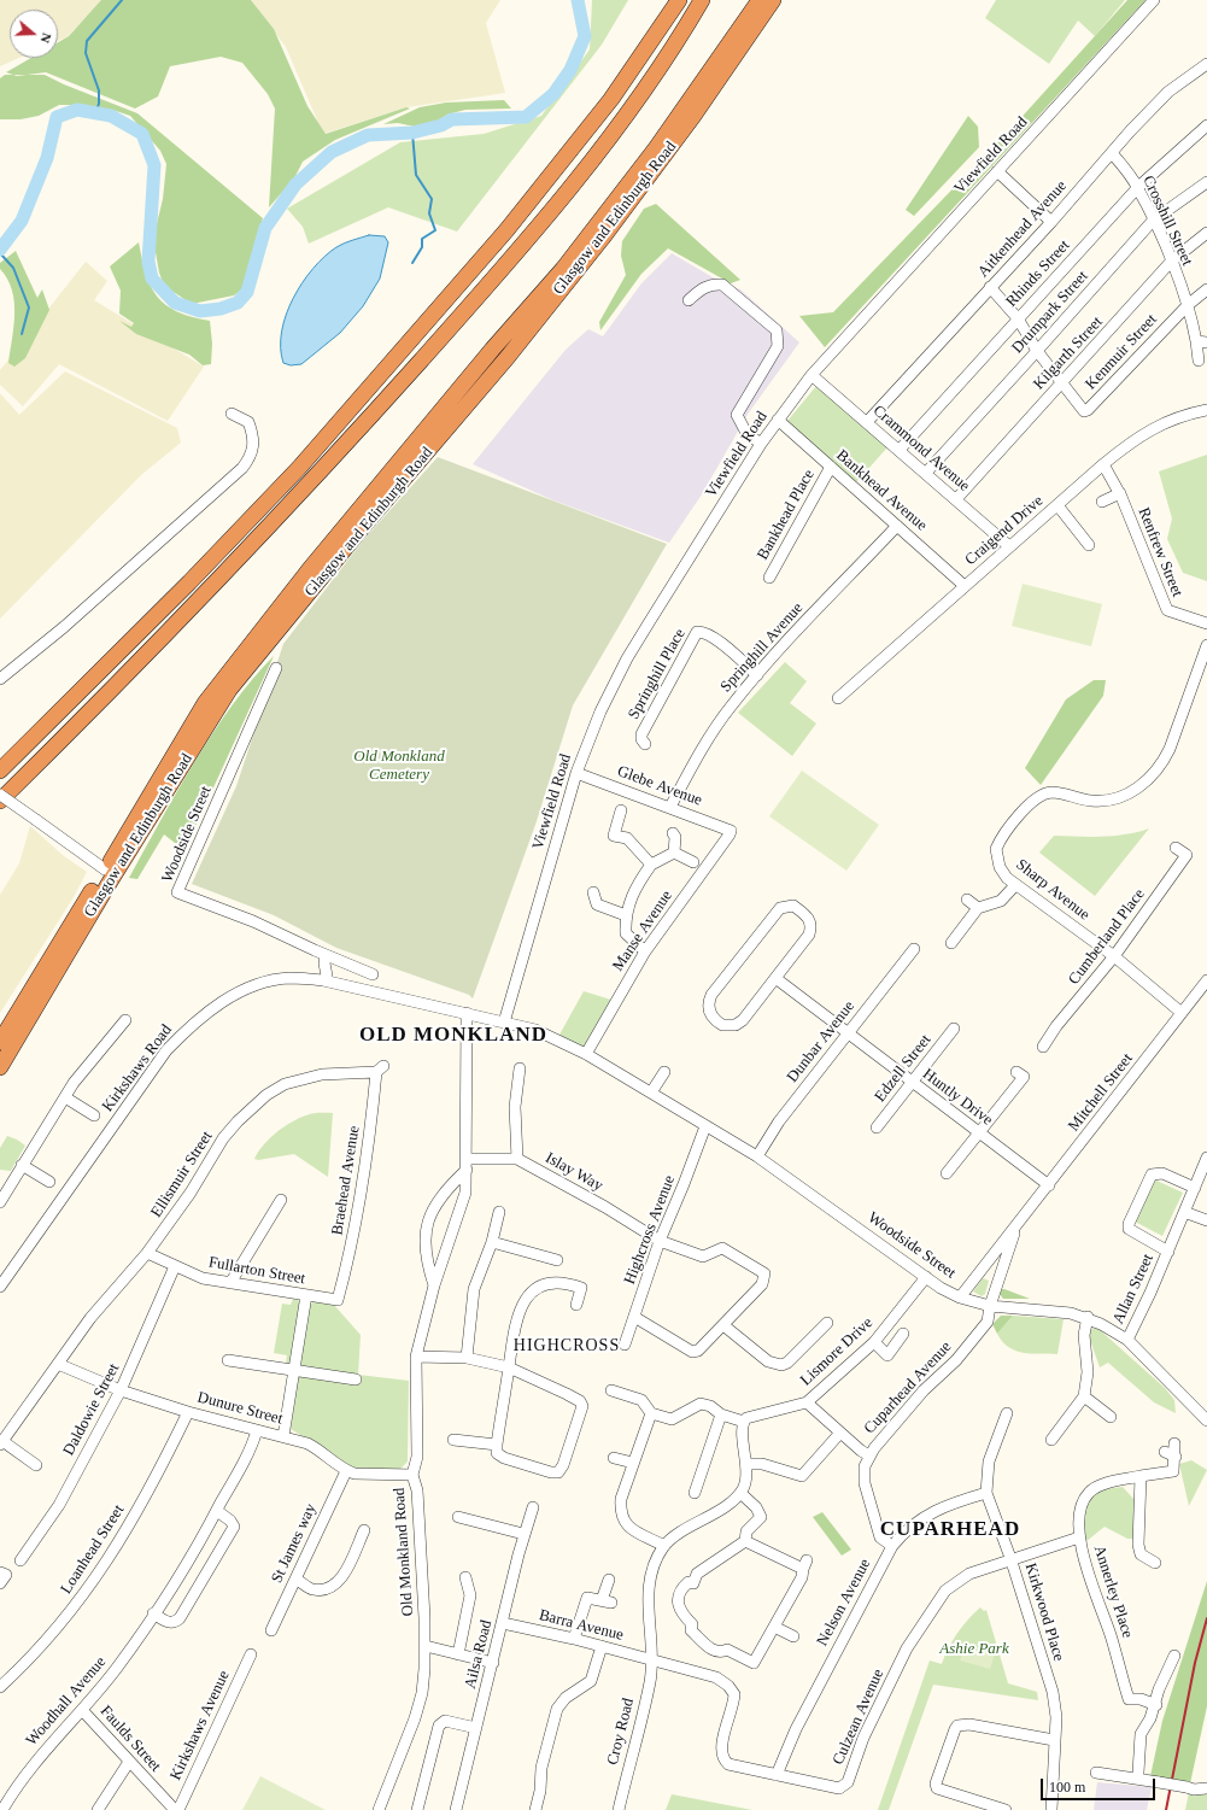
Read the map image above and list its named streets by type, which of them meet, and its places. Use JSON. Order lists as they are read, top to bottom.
{
  "streets": {
    "highway": ["Glasgow and Edinburgh Road"],
    "street": [
      "Viewfield Road",
      "Crosshill Street",
      "Aitkenhead Avenue",
      "Rhinds Street",
      "Drumpark Street",
      "Kenmuir Street",
      "Kilgarth Street",
      "Crammond Avenue",
      "Bankhead Avenue",
      "Bankhead Place",
      "Craigend Drive",
      "Renfrew Street",
      "Springhill Avenue",
      "Springhill Place",
      "Glebe Avenue",
      "Woodside Street",
      "Sharp Avenue",
      "Manse Avenue",
      "Cumberland Place",
      "Dunbar Avenue",
      "Kirkshaws Road",
      "Edzell Street",
      "Mitchell Street",
      "Huntly Drive",
      "Islay Way",
      "Ellismuir Street",
      "Braehead Avenue",
      "Highcross Avenue",
      "Fullarton Street",
      "Allan Street",
      "Lismore Drive",
      "Cuparhead Avenue",
      "Dunure Street",
      "Daldowie Street",
      "St James way",
      "Loanhead Street",
      "Old Monkland Road",
      "Annerley Place",
      "Nelson Avenue",
      "Kirkwood Place",
      "Barra Avenue",
      "Ailsa Road",
      "Woodhall Avenue",
      "Culzean Avenue",
      "Kirkshaws Avenue",
      "Croy Road",
      "Faulds Street"
    ]
  },
  "crossings": [
    ["Viewfield Road", "Crammond Avenue"],
    ["Viewfield Road", "Bankhead Avenue"],
    ["Viewfield Road", "Glebe Avenue"],
    ["Viewfield Road", "Woodside Street"],
    ["Crosshill Street", "Aitkenhead Avenue"],
    ["Crosshill Street", "Rhinds Street"],
    ["Crosshill Street", "Drumpark Street"],
    ["Crosshill Street", "Kenmuir Street"],
    ["Crosshill Street", "Kilgarth Street"],
    ["Aitkenhead Avenue", "Crammond Avenue"],
    ["Rhinds Street", "Crammond Avenue"],
    ["Drumpark Street", "Crammond Avenue"],
    ["Kenmuir Street", "Kilgarth Street"],
    ["Kilgarth Street", "Crammond Avenue"],
    ["Crammond Avenue", "Craigend Drive"],
    ["Bankhead Avenue", "Bankhead Place"],
    ["Bankhead Avenue", "Craigend Drive"],
    ["Bankhead Avenue", "Springhill Avenue"],
    ["Craigend Drive", "Renfrew Street"],
    ["Springhill Avenue", "Springhill Place"],
    ["Springhill Avenue", "Glebe Avenue"],
    ["Glebe Avenue", "Manse Avenue"],
    ["Woodside Street", "Manse Avenue"],
    ["Woodside Street", "Dunbar Avenue"],
    ["Woodside Street", "Kirkshaws Road"],
    ["Woodside Street", "Mitchell Street"],
    ["Woodside Street", "Highcross Avenue"],
    ["Woodside Street", "Allan Street"],
    ["Woodside Street", "Lismore Drive"],
    ["Woodside Street", "Cuparhead Avenue"],
    ["Woodside Street", "Old Monkland Road"],
    ["Sharp Avenue", "Cumberland Place"],
    ["Sharp Avenue", "Mitchell Street"],
    ["Dunbar Avenue", "Huntly Drive"],
    ["Edzell Street", "Huntly Drive"],
    ["Mitchell Street", "Huntly Drive"],
    ["Mitchell Street", "Cuparhead Avenue"],
    ["Islay Way", "Highcross Avenue"],
    ["Islay Way", "Old Monkland Road"],
    ["Ellismuir Street", "Braehead Avenue"],
    ["Ellismuir Street", "Fullarton Street"],
    ["Ellismuir Street", "Dunure Street"],
    ["Braehead Avenue", "Fullarton Street"],
    ["Fullarton Street", "Daldowie Street"],
    ["Cuparhead Avenue", "Nelson Avenue"],
    ["Dunure Street", "Daldowie Street"],
    ["Dunure Street", "St James way"],
    ["Dunure Street", "Loanhead Street"],
    ["Dunure Street", "Woodhall Avenue"],
    ["Annerley Place", "Culzean Avenue"],
    ["Nelson Avenue", "Kirkwood Place"],
    ["Nelson Avenue", "Culzean Avenue"],
    ["Kirkwood Place", "Culzean Avenue"],
    ["Barra Avenue", "Ailsa Road"],
    ["Barra Avenue", "Culzean Avenue"],
    ["Barra Avenue", "Croy Road"],
    ["Woodhall Avenue", "Faulds Street"],
    ["Culzean Avenue", "Croy Road"]
  ],
  "districts": ["OLD MONKLAND", "HIGHCROSS", "CUPARHEAD"],
  "parks": ["Old Monkland Cemetery", "Ashie Park"],
  "scale_bar": "100 m",
  "north": "right"
}
